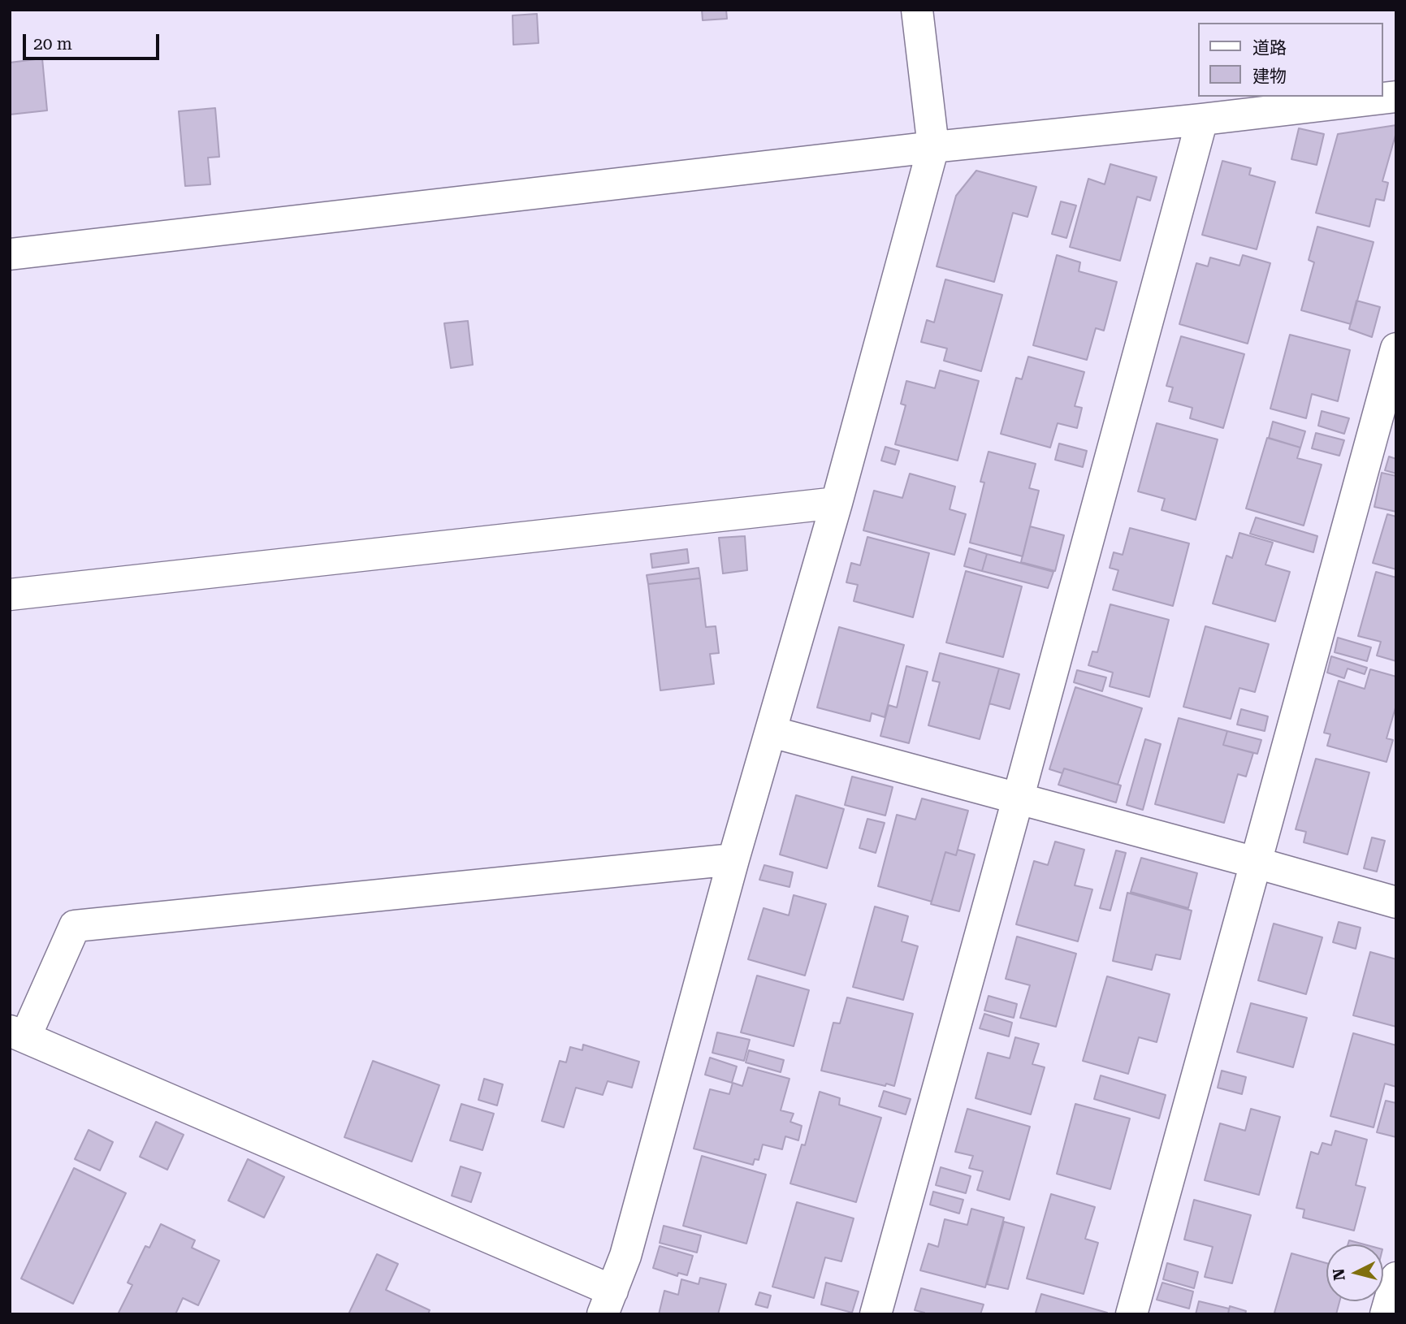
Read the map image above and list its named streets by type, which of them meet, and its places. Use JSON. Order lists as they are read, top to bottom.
{
  "legend": ["道路", "建物"],
  "scale_bar": "20 m",
  "north": "left"
}
